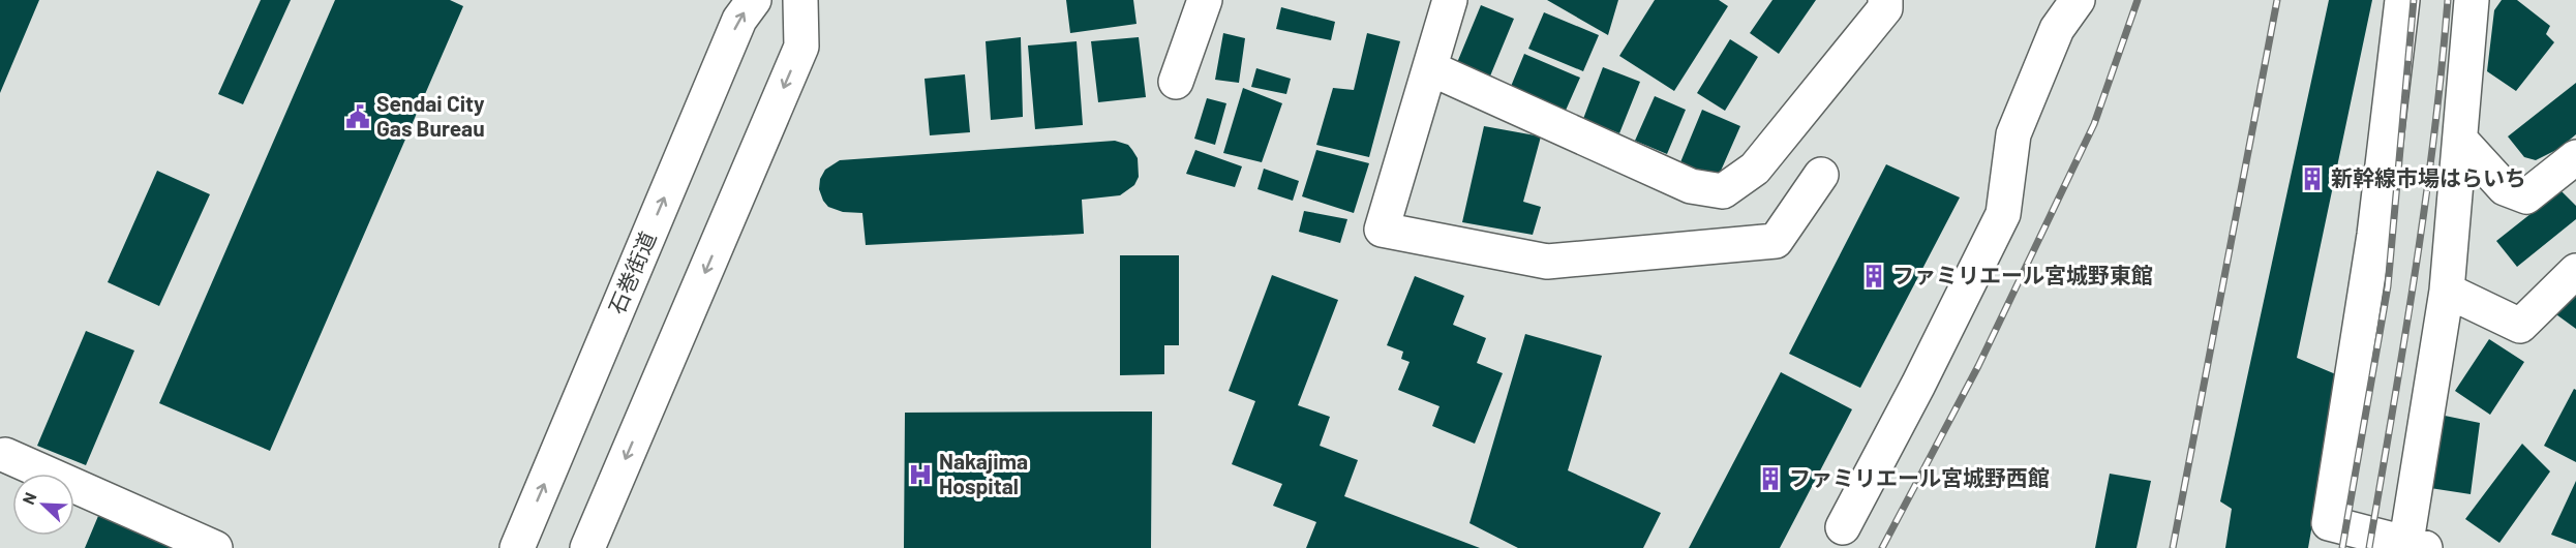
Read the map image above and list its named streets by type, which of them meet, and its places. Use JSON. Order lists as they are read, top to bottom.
{
  "streets": {
    "street": ["石巻街道"]
  },
  "places": {
    "public building": ["Sendai City Gas Bureau"],
    "building": ["新幹線市場はらいち", "ファミリエール宮城野東館", "ファミリエール宮城野西館"],
    "hospital": ["Nakajima Hospital"]
  },
  "north": "top left"
}
